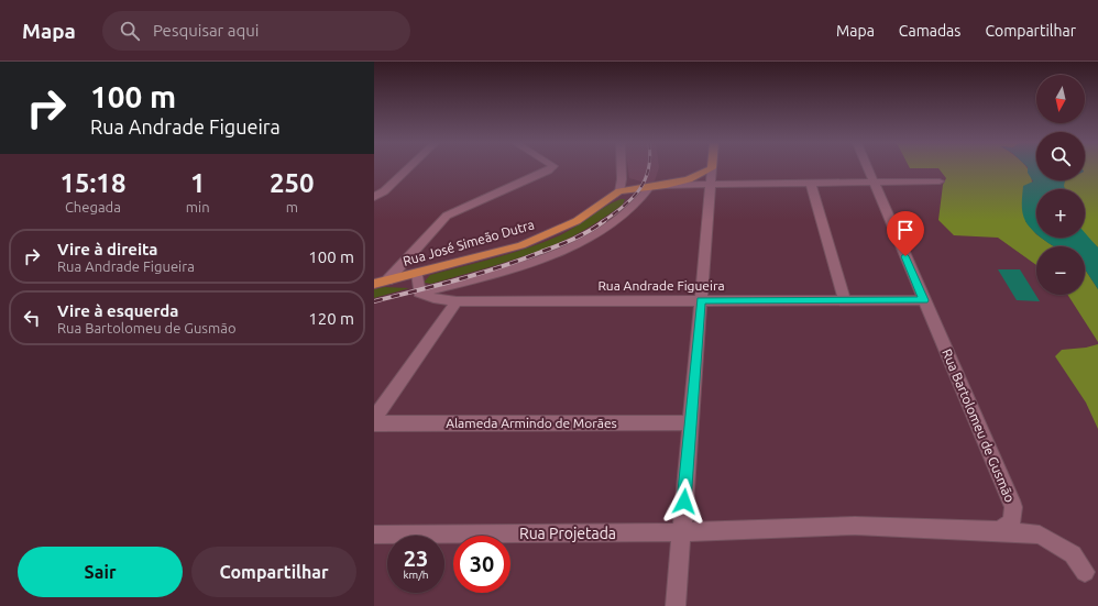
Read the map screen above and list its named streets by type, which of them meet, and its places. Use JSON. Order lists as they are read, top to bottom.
{
  "streets": {
    "main road": ["Rua José Simeão Dutra"],
    "street": [
      "Rua Andrade Figueira",
      "Alameda Armindo de Morães",
      "Rua Bartolomeu de Gusmão",
      "Rua Projetada"
    ]
  },
  "crossings": [
    ["Rua José Simeão Dutra", "Rua Bartolomeu de Gusmão"],
    ["Rua Andrade Figueira", "Rua Bartolomeu de Gusmão"]
  ],
  "north": "bottom",
  "page": {
    "header": "Mapa",
    "search": "Pesquisar aqui",
    "nav": ["Mapa", "Camadas", "Compartilhar"],
    "turn": ["100 m", "Rua Andrade Figueira"],
    "map_buttons": ["+", "−"],
    "eta": [
      "15:18",
      "Chegada",
      "1",
      "min",
      "250",
      "m"
    ],
    "list": [
      {
        "name": "Vire à direita",
        "note": "Rua Andrade Figueira",
        "value": "100 m"
      },
      {
        "name": "Vire à esquerda",
        "note": "Rua Bartolomeu de Gusmão",
        "value": "120 m"
      }
    ],
    "speed": "23 km/h",
    "limit": "30",
    "buttons": ["Sair", "Compartilhar"]
  }
}
